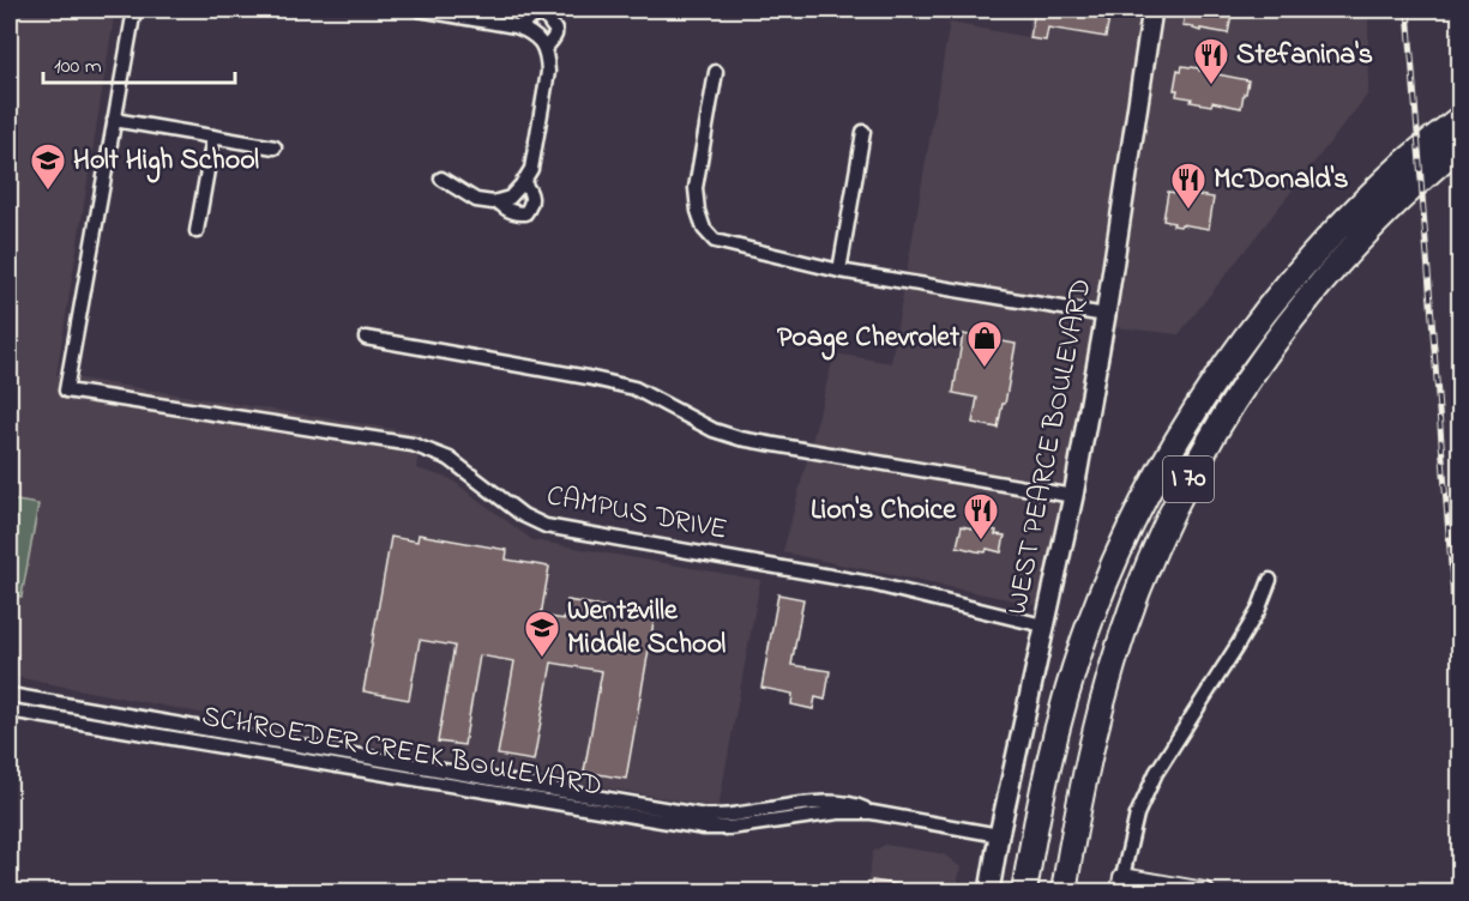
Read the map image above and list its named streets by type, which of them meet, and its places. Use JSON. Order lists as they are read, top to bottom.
{
  "streets": {
    "highway": ["I 70"],
    "main road": ["WEST PEARCE BOULEVARD"],
    "street": ["CAMPUS DRIVE", "SCHROEDER CREEK BOULEVARD"]
  },
  "crossings": [
    ["WEST PEARCE BOULEVARD", "CAMPUS DRIVE"],
    ["WEST PEARCE BOULEVARD", "SCHROEDER CREEK BOULEVARD"]
  ],
  "places": {
    "restaurant": ["Stefanina's", "McDonald's", "Lion's Choice"],
    "school or university": ["Holt High School", "Wentzville Middle School"],
    "shop": ["Poage Chevrolet"]
  },
  "scale_bar": "100 m"
}
